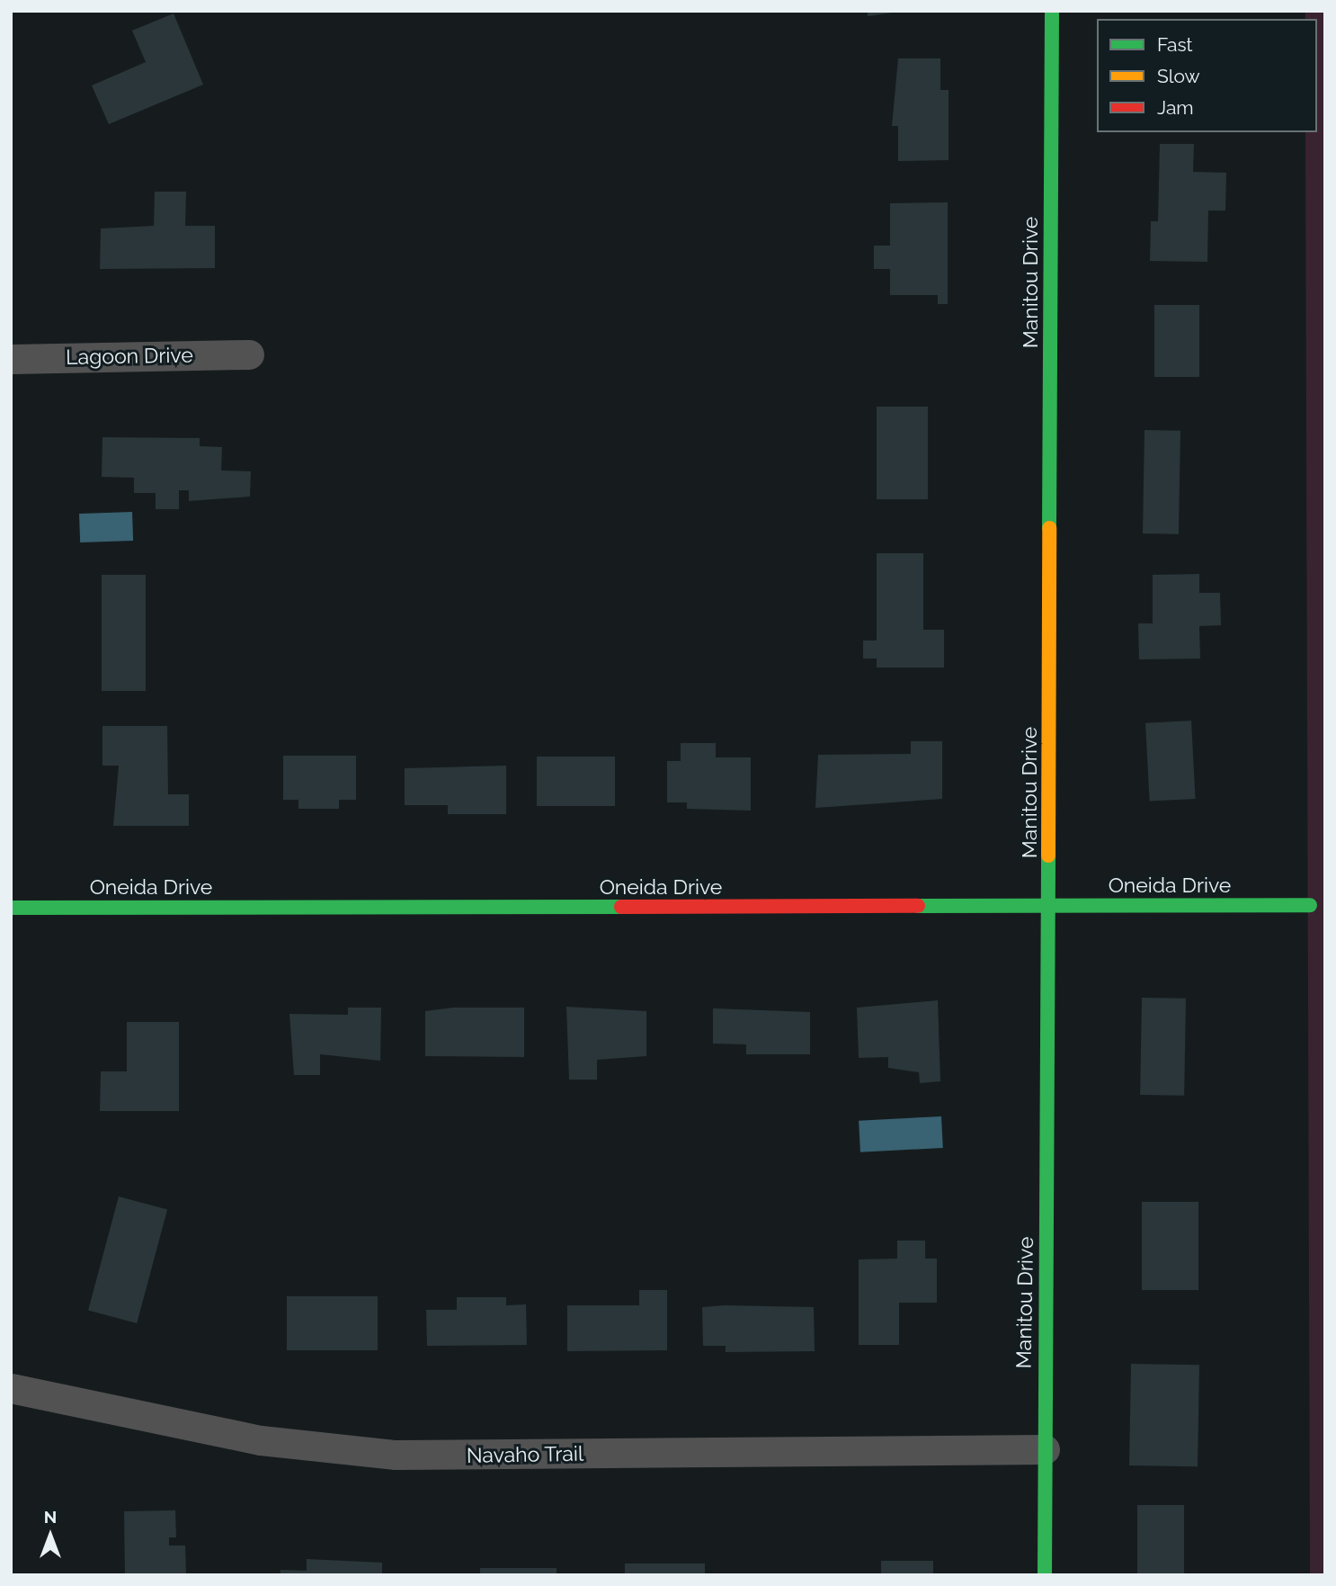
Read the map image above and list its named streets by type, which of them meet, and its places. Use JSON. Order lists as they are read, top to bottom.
{
  "streets": {
    "street": [
      "Manitou Drive",
      "Lagoon Drive",
      "Oneida Drive",
      "Navaho Trail"
    ]
  },
  "crossings": [
    ["Manitou Drive", "Oneida Drive"],
    ["Manitou Drive", "Navaho Trail"]
  ],
  "legend": ["Fast", "Slow", "Jam"],
  "north": "top"
}
